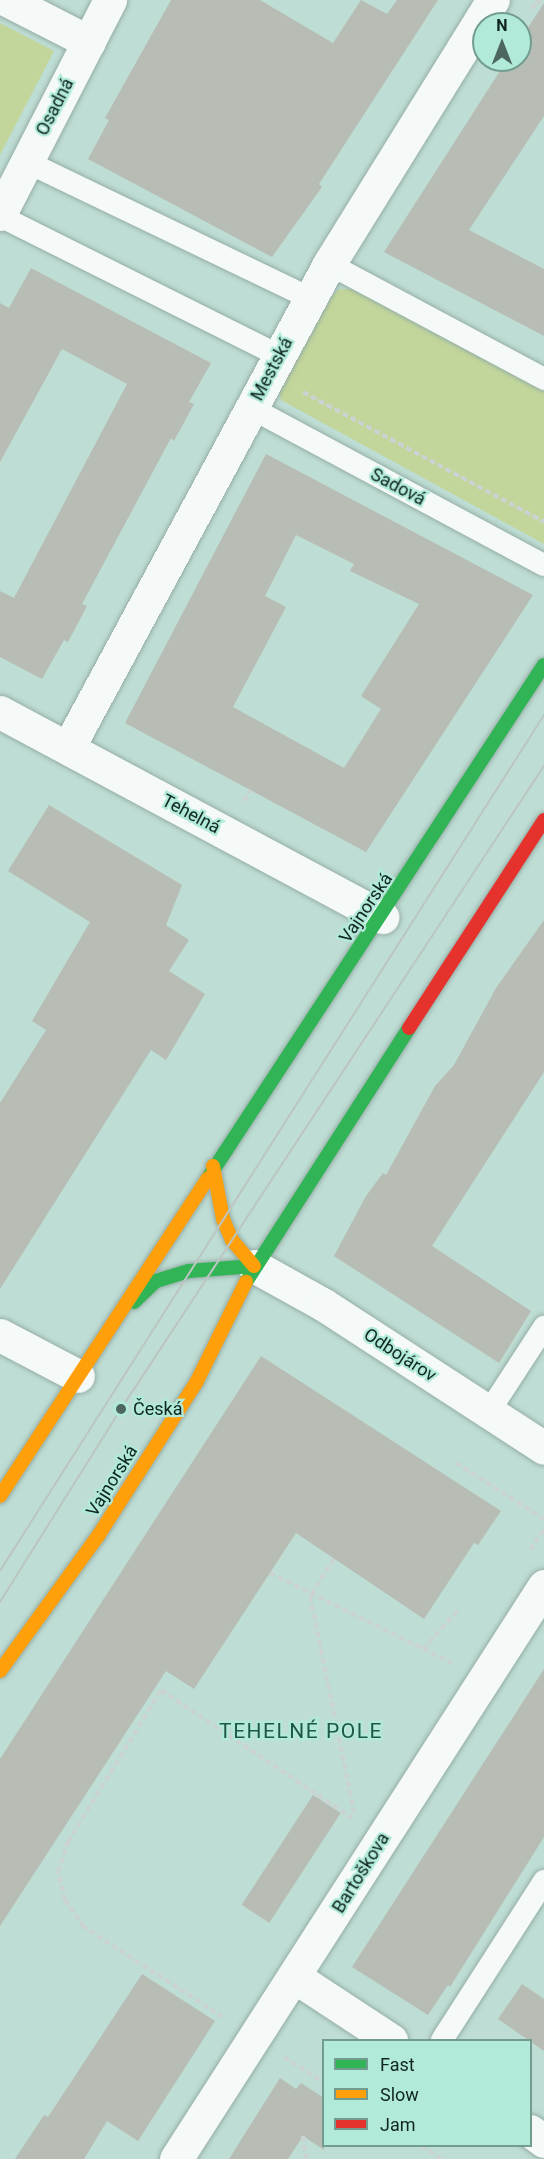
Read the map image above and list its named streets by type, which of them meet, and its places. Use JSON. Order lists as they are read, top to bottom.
{
  "streets": {
    "main road": ["Vajnorská"],
    "street": [
      "Osadná",
      "Mestská",
      "Tehelná",
      "Odbojárov",
      "Bartoškova"
    ],
    "lane": ["Sadová"]
  },
  "crossings": [
    ["Mestská", "Sadová"],
    ["Mestská", "Tehelná"],
    ["Tehelná", "Vajnorská"],
    ["Vajnorská", "Odbojárov"]
  ],
  "districts": ["TEHELNÉ POLE"],
  "places": ["Česká"],
  "legend": ["Fast", "Slow", "Jam"],
  "north": "top"
}
